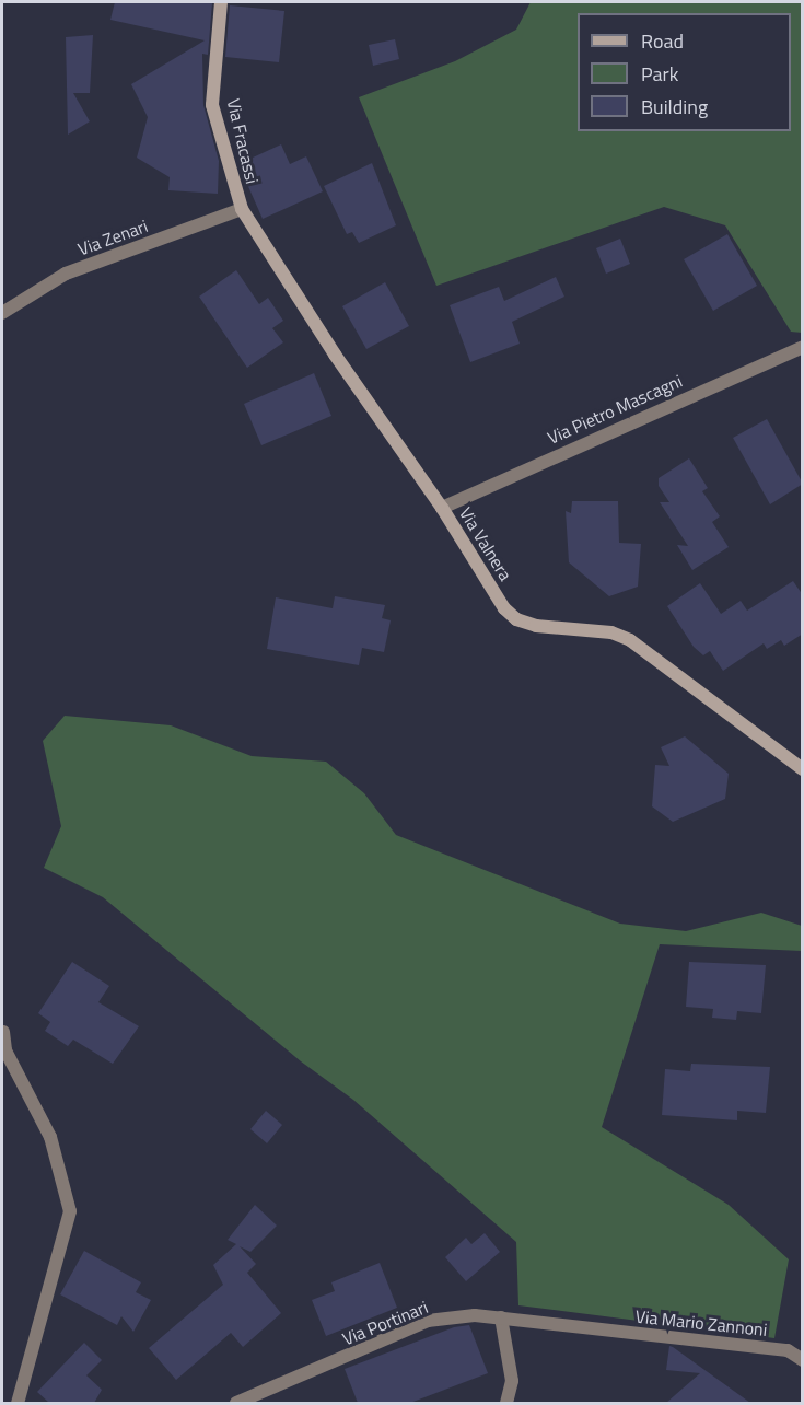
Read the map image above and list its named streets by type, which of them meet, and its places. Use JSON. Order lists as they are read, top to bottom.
{
  "streets": {
    "street": [
      "Via Fracassi",
      "Via Zenari",
      "Via Pietro Mascagni",
      "Via Valnera",
      "Via Portinari",
      "Via Mario Zannoni"
    ]
  },
  "crossings": [
    ["Via Fracassi", "Via Zenari"],
    ["Via Fracassi", "Via Valnera"],
    ["Via Zenari", "Via Valnera"],
    ["Via Pietro Mascagni", "Via Valnera"],
    ["Via Portinari", "Via Mario Zannoni"]
  ],
  "legend": ["Road", "Park", "Building"]
}
